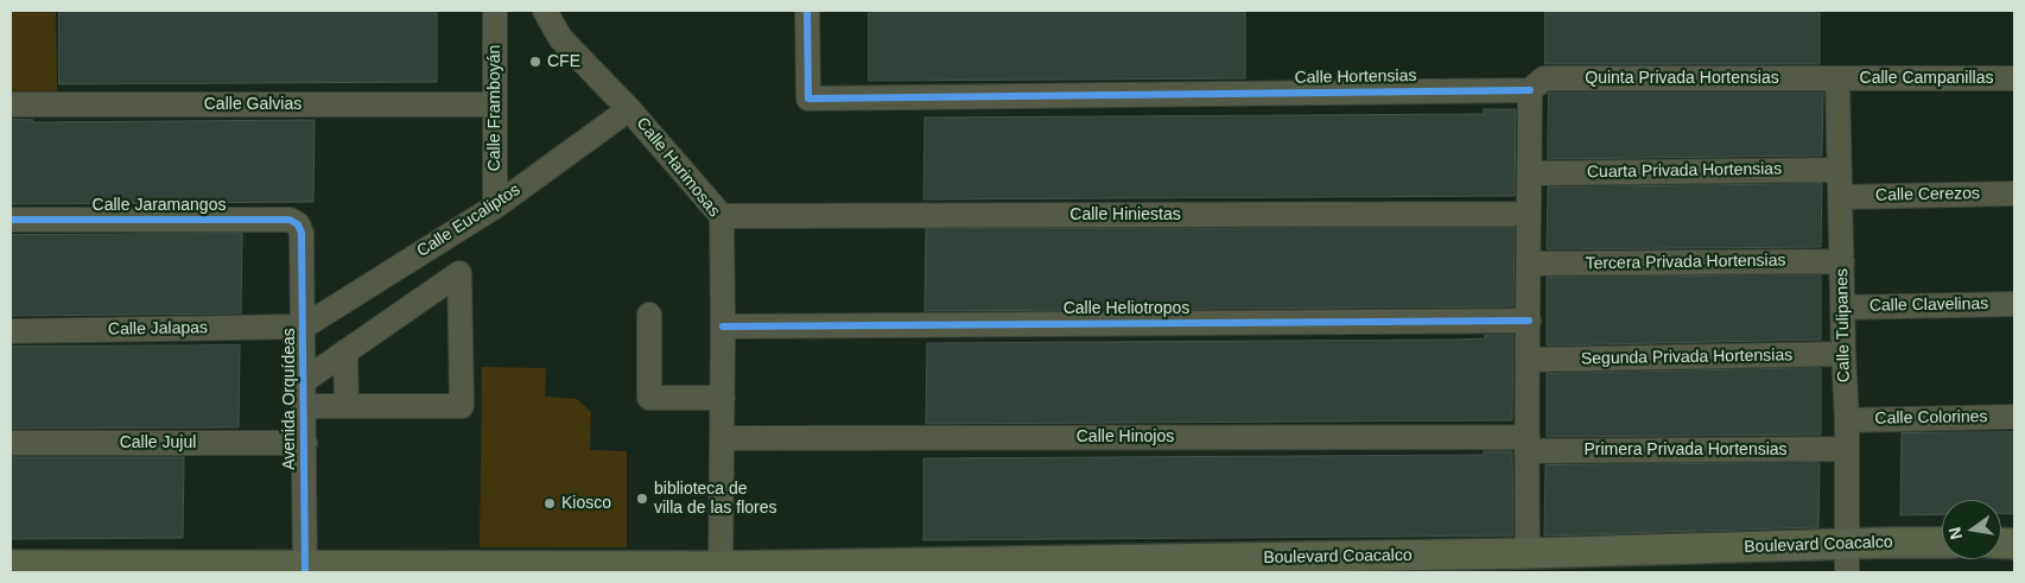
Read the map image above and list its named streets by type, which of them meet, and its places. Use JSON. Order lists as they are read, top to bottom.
{
  "streets": {
    "main road": ["Boulevard Coacalco"],
    "street": [
      "Calle Hortensias",
      "Quinta Privada Hortensias",
      "Calle Campanillas",
      "Calle Galvias",
      "Calle Framboyán",
      "Calle Harimosas",
      "Cuarta Privada Hortensias",
      "Calle Cerezos",
      "Calle Jaramangos",
      "Calle Hiniestas",
      "Calle Eucaliptos",
      "Tercera Privada Hortensias",
      "Calle Clavelinas",
      "Calle Heliotropos",
      "Calle Tulipanes",
      "Calle Jalapas",
      "Segunda Privada Hortensias",
      "Avenida Orquídeas",
      "Calle Colorines",
      "Calle Hinojos",
      "Calle Jujul",
      "Primera Privada Hortensias"
    ]
  },
  "crossings": [
    ["Calle Hortensias", "Quinta Privada Hortensias"],
    ["Quinta Privada Hortensias", "Calle Campanillas"],
    ["Quinta Privada Hortensias", "Calle Tulipanes"],
    ["Calle Campanillas", "Calle Tulipanes"],
    ["Calle Galvias", "Calle Framboyán"],
    ["Calle Framboyán", "Calle Eucaliptos"],
    ["Calle Harimosas", "Calle Hiniestas"],
    ["Calle Harimosas", "Calle Eucaliptos"],
    ["Calle Harimosas", "Calle Heliotropos"],
    ["Calle Harimosas", "Calle Hinojos"],
    ["Calle Harimosas", "Boulevard Coacalco"],
    ["Cuarta Privada Hortensias", "Calle Tulipanes"],
    ["Calle Cerezos", "Calle Tulipanes"],
    ["Calle Jaramangos", "Avenida Orquídeas"],
    ["Calle Eucaliptos", "Calle Jalapas"],
    ["Calle Eucaliptos", "Avenida Orquídeas"],
    ["Tercera Privada Hortensias", "Calle Tulipanes"],
    ["Calle Clavelinas", "Calle Tulipanes"],
    ["Calle Tulipanes", "Segunda Privada Hortensias"],
    ["Calle Tulipanes", "Calle Colorines"],
    ["Calle Tulipanes", "Primera Privada Hortensias"],
    ["Calle Tulipanes", "Boulevard Coacalco"],
    ["Calle Jalapas", "Avenida Orquídeas"],
    ["Avenida Orquídeas", "Calle Jujul"],
    ["Avenida Orquídeas", "Boulevard Coacalco"],
    ["Calle Hinojos", "Primera Privada Hortensias"]
  ],
  "places": ["CFE", "biblioteca de villa de las flores", "Kiosco"],
  "north": "left"
}
